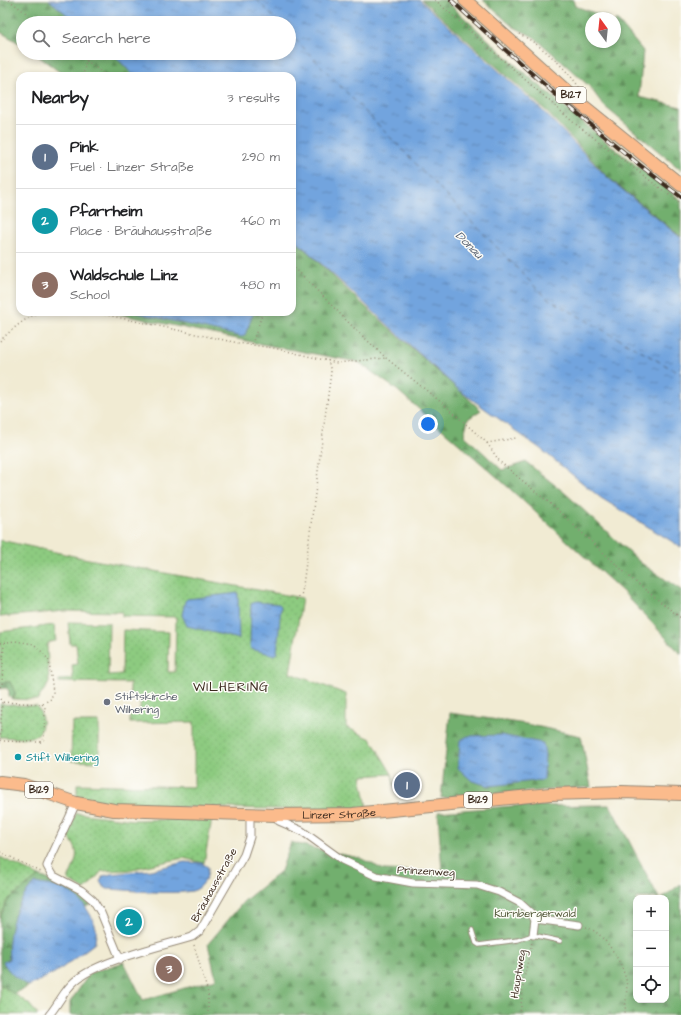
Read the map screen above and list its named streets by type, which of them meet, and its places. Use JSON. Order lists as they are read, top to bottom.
{
  "streets": {
    "main road": ["B127", "B129", "Linzer Straße"],
    "street": ["Prinzenweg", "Bräuhausstraße"],
    "path": ["Hauptweg"]
  },
  "crossings": [
    ["Linzer Straße", "Prinzenweg"],
    ["Linzer Straße", "Bräuhausstraße"]
  ],
  "districts": ["WILHERING"],
  "water": ["Donau"],
  "parks": ["Kürnbergerwald"],
  "places": ["Stiftskirche Wilhering", "Stift Wilhering"],
  "north": "top",
  "page": {
    "search": "Search here",
    "heading": ["Nearby", "3 results"],
    "list": [
      {
        "mark": "1",
        "name": "Pink",
        "note": "Fuel · Linzer Straße",
        "value": "290 m"
      },
      {
        "mark": "2",
        "name": "Pfarrheim",
        "note": "Place · Bräuhausstraße",
        "value": "460 m"
      },
      {
        "mark": "3",
        "name": "Waldschule Linz",
        "note": "School",
        "value": "480 m"
      }
    ],
    "pins": ["1", "2", "3"],
    "map_buttons": ["+", "−"]
  }
}
